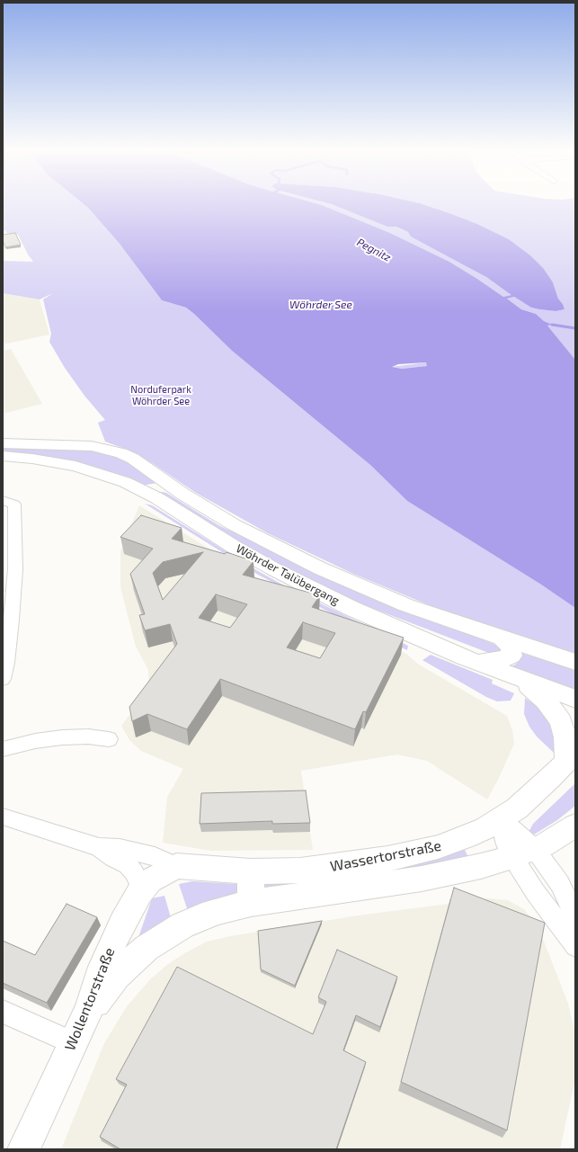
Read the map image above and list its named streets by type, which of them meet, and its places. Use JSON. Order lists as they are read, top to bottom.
{
  "streets": {
    "main road": ["Wöhrder Talübergang", "Wassertorstraße", "Wollentorstraße"]
  },
  "crossings": [
    ["Wassertorstraße", "Wollentorstraße"]
  ],
  "water": ["Pegnitz", "Wöhrder See"],
  "parks": ["Norduferpark Wöhrder See"]
}
